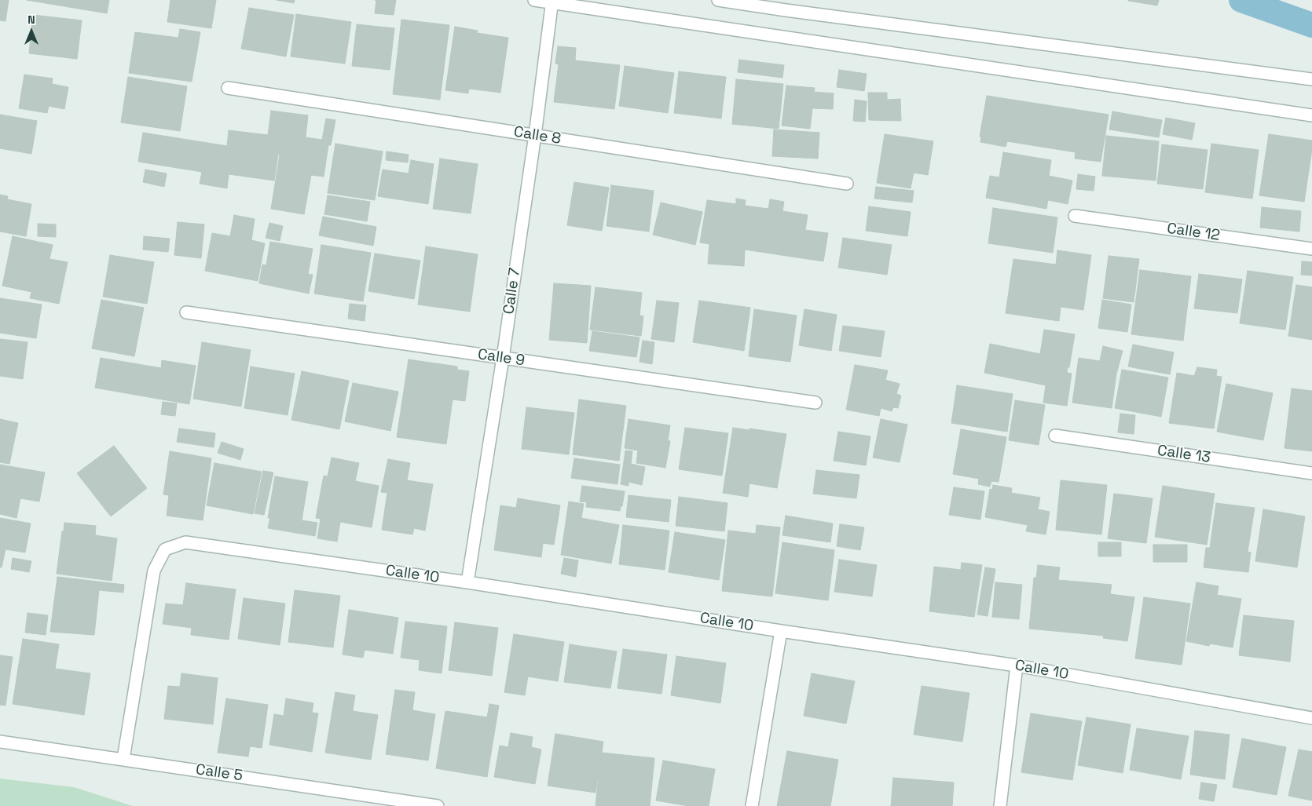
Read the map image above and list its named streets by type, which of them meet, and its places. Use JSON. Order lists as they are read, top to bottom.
{
  "streets": {
    "street": [
      "Calle 8",
      "Calle 12",
      "Calle 7",
      "Calle 9",
      "Calle 13",
      "Calle 10",
      "Calle 5"
    ]
  },
  "crossings": [
    ["Calle 8", "Calle 7"],
    ["Calle 7", "Calle 9"],
    ["Calle 7", "Calle 10"],
    ["Calle 10", "Calle 5"]
  ],
  "north": "top"
}
